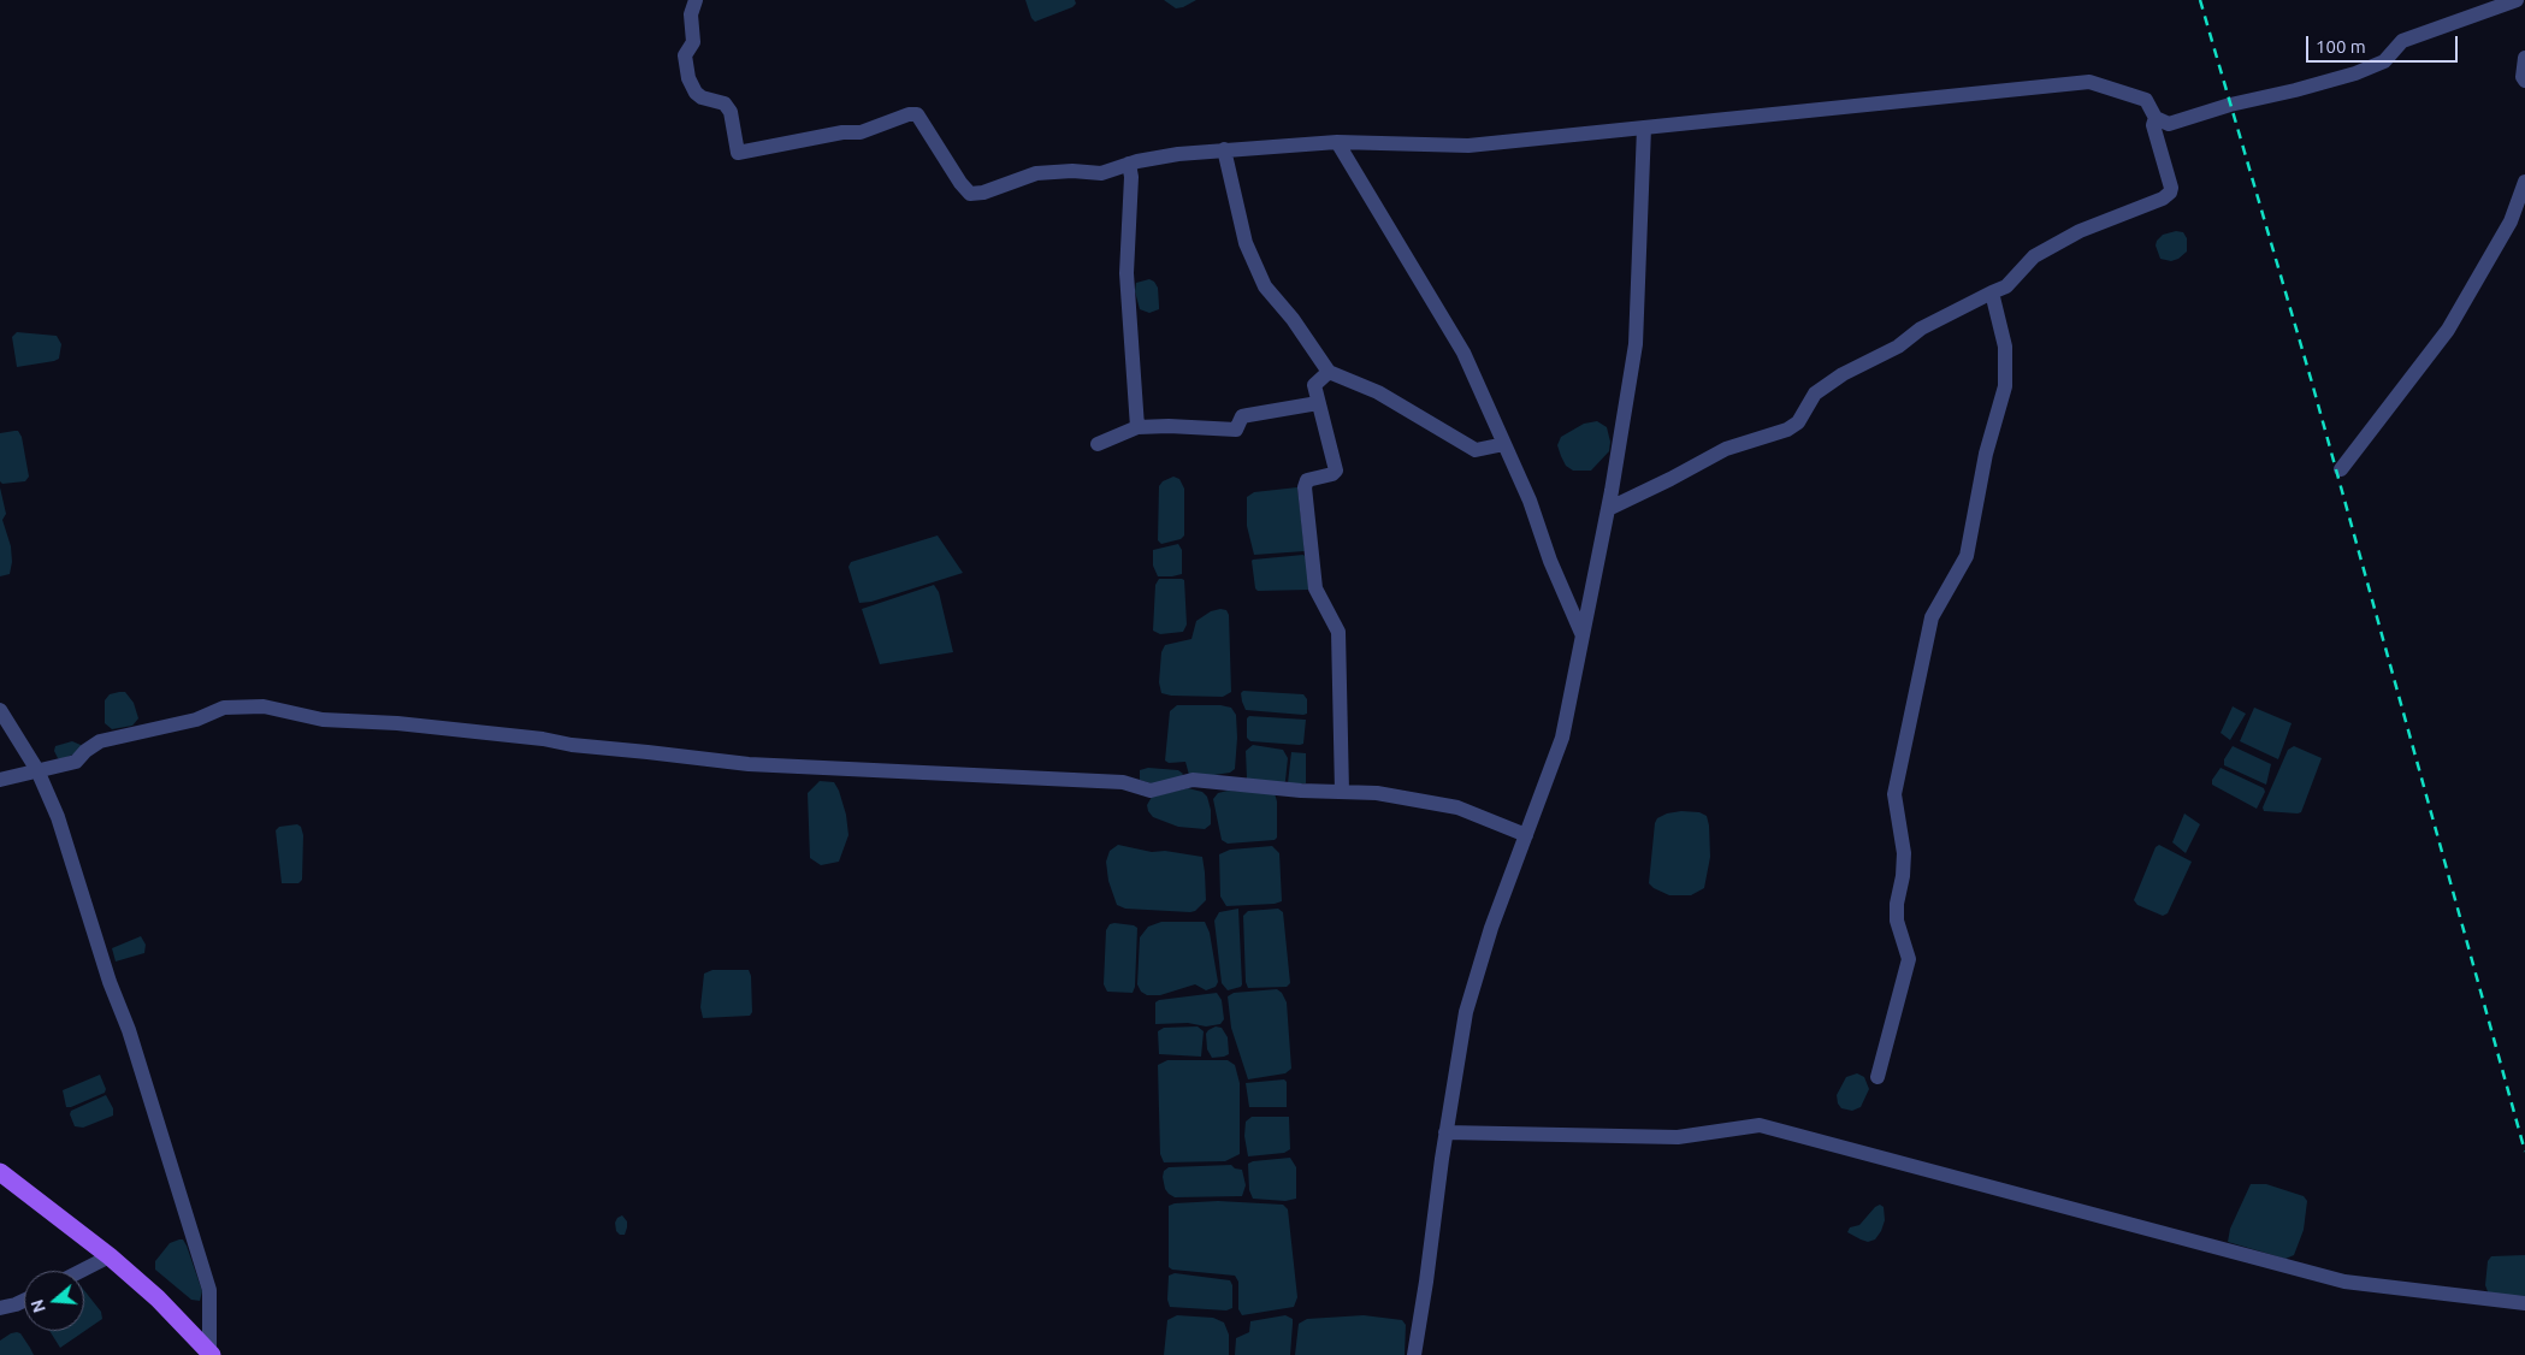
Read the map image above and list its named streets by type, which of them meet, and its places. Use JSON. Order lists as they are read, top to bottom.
{
  "scale_bar": "100 m",
  "north": "left"
}
